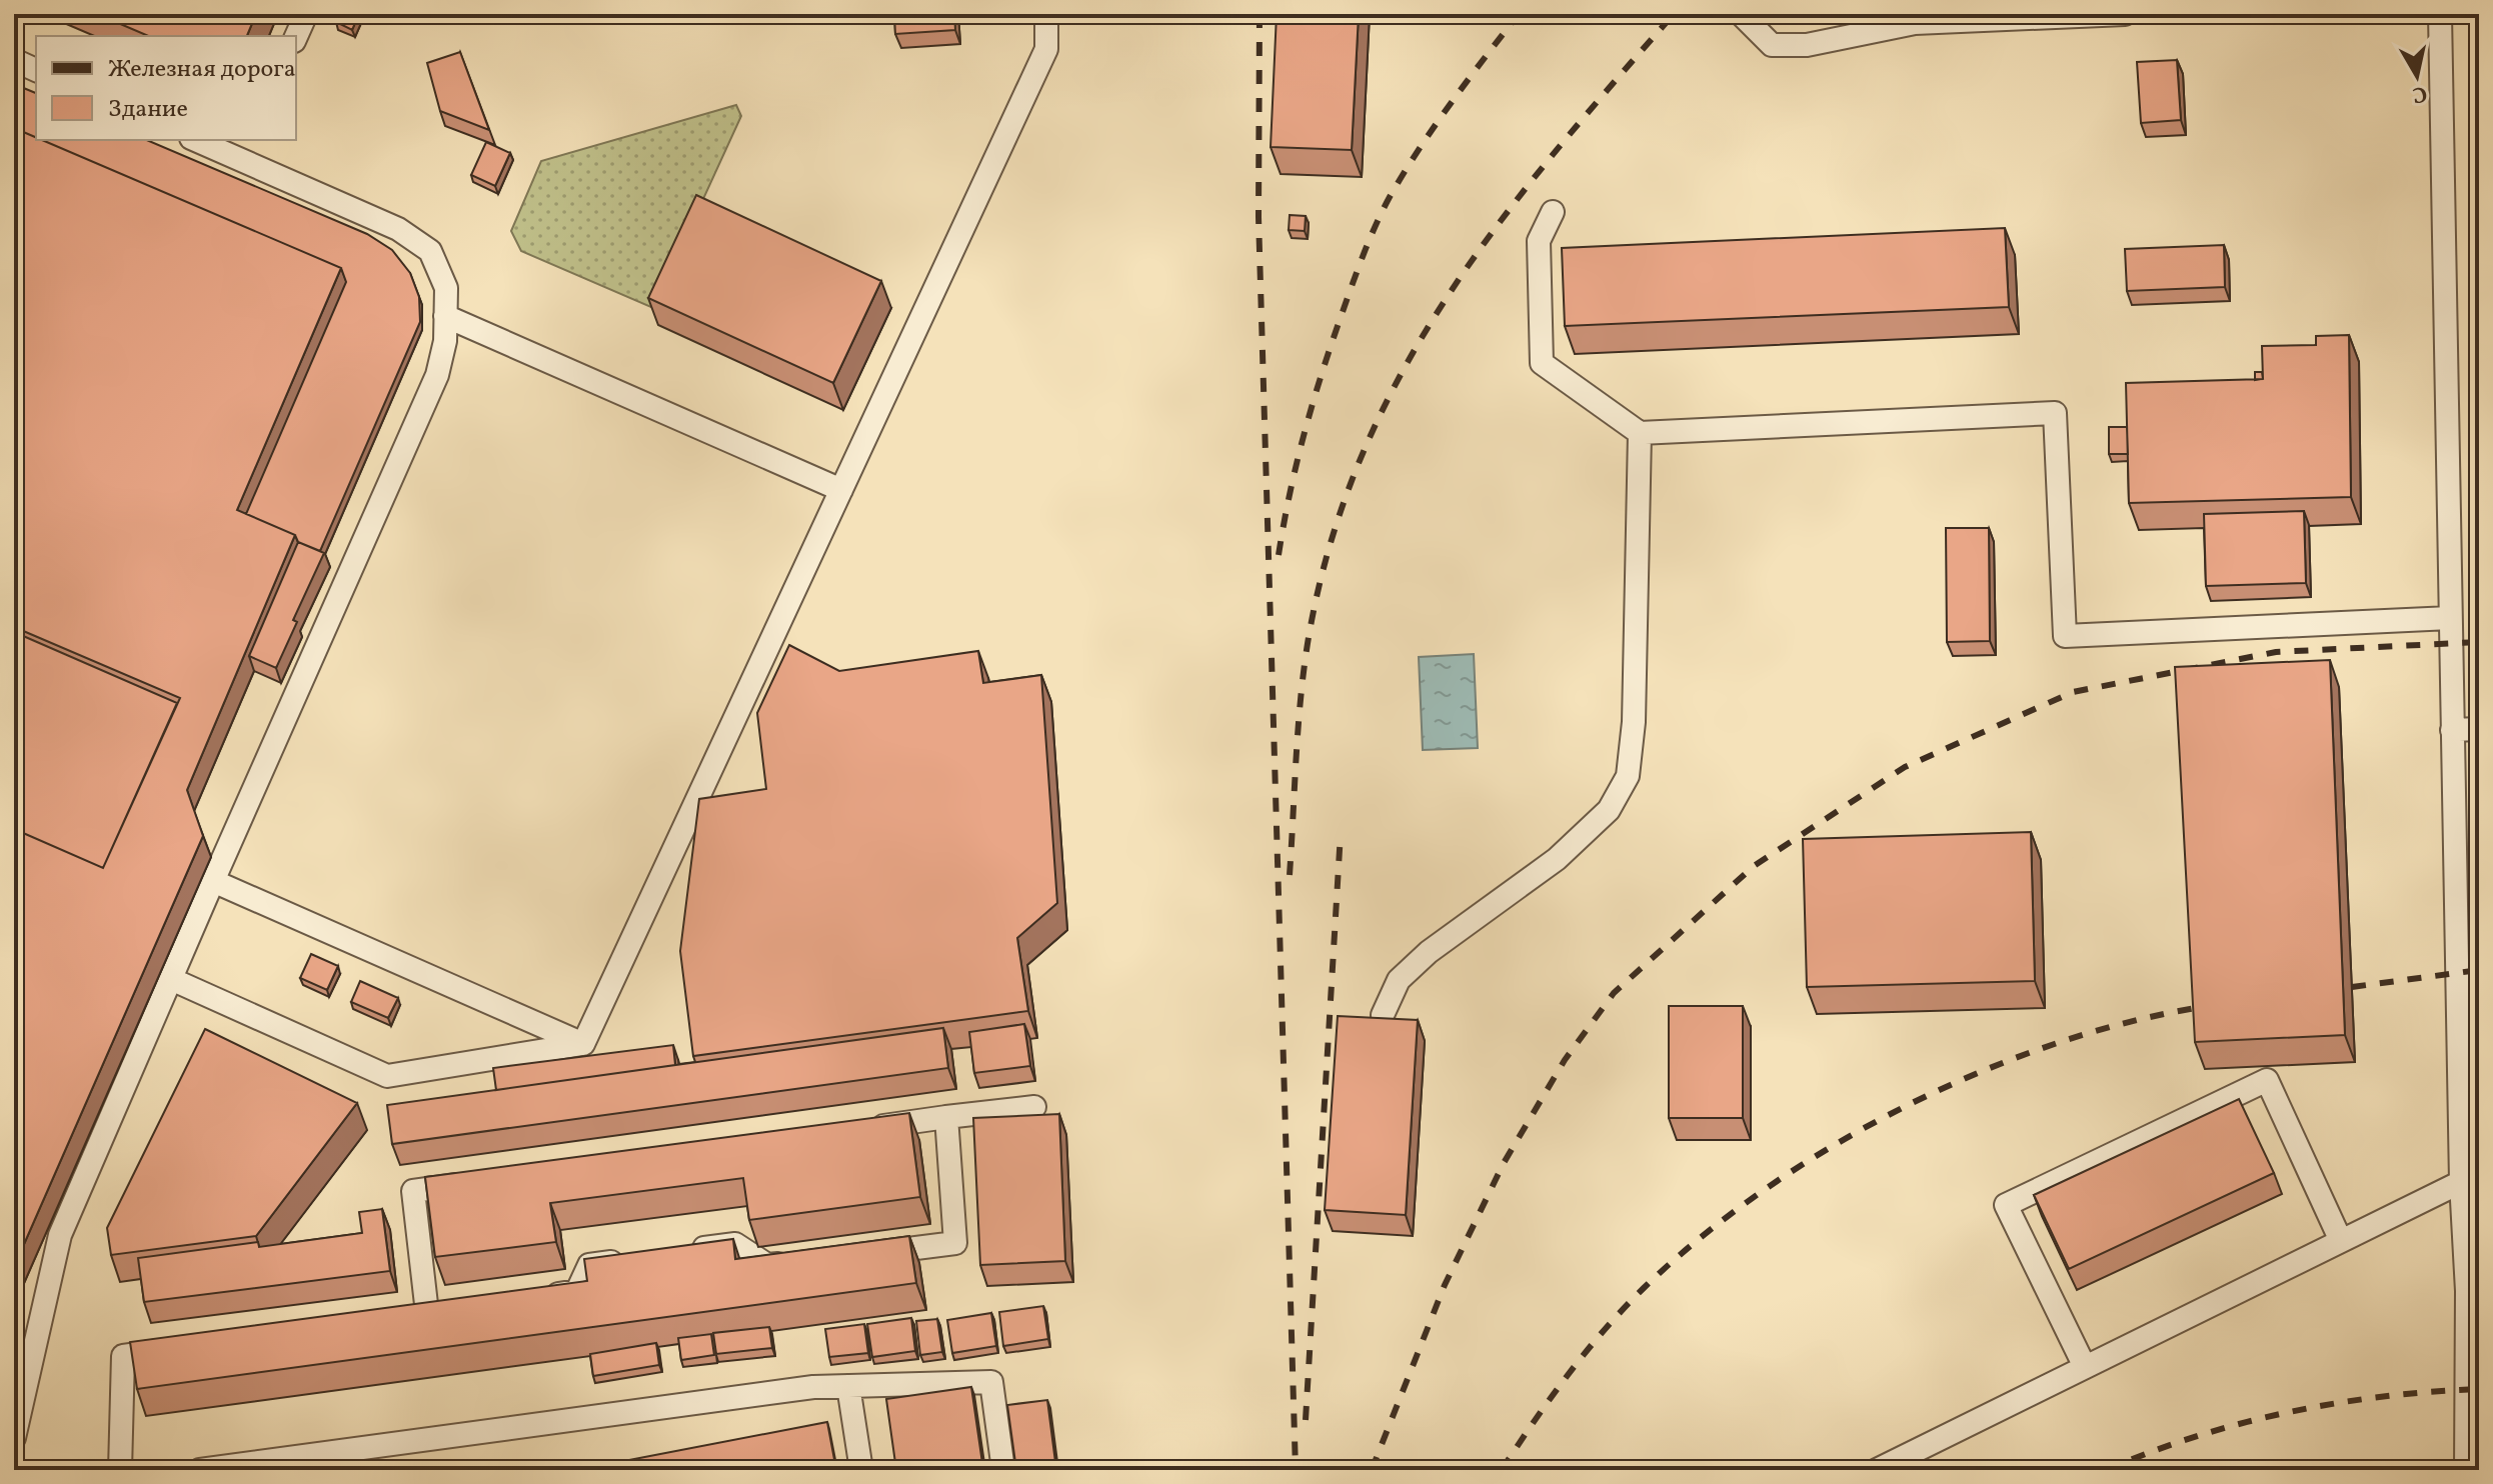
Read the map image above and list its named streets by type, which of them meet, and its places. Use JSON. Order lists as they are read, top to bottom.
{
  "legend": ["Железная дорога", "Здание"],
  "north": "bottom"
}
